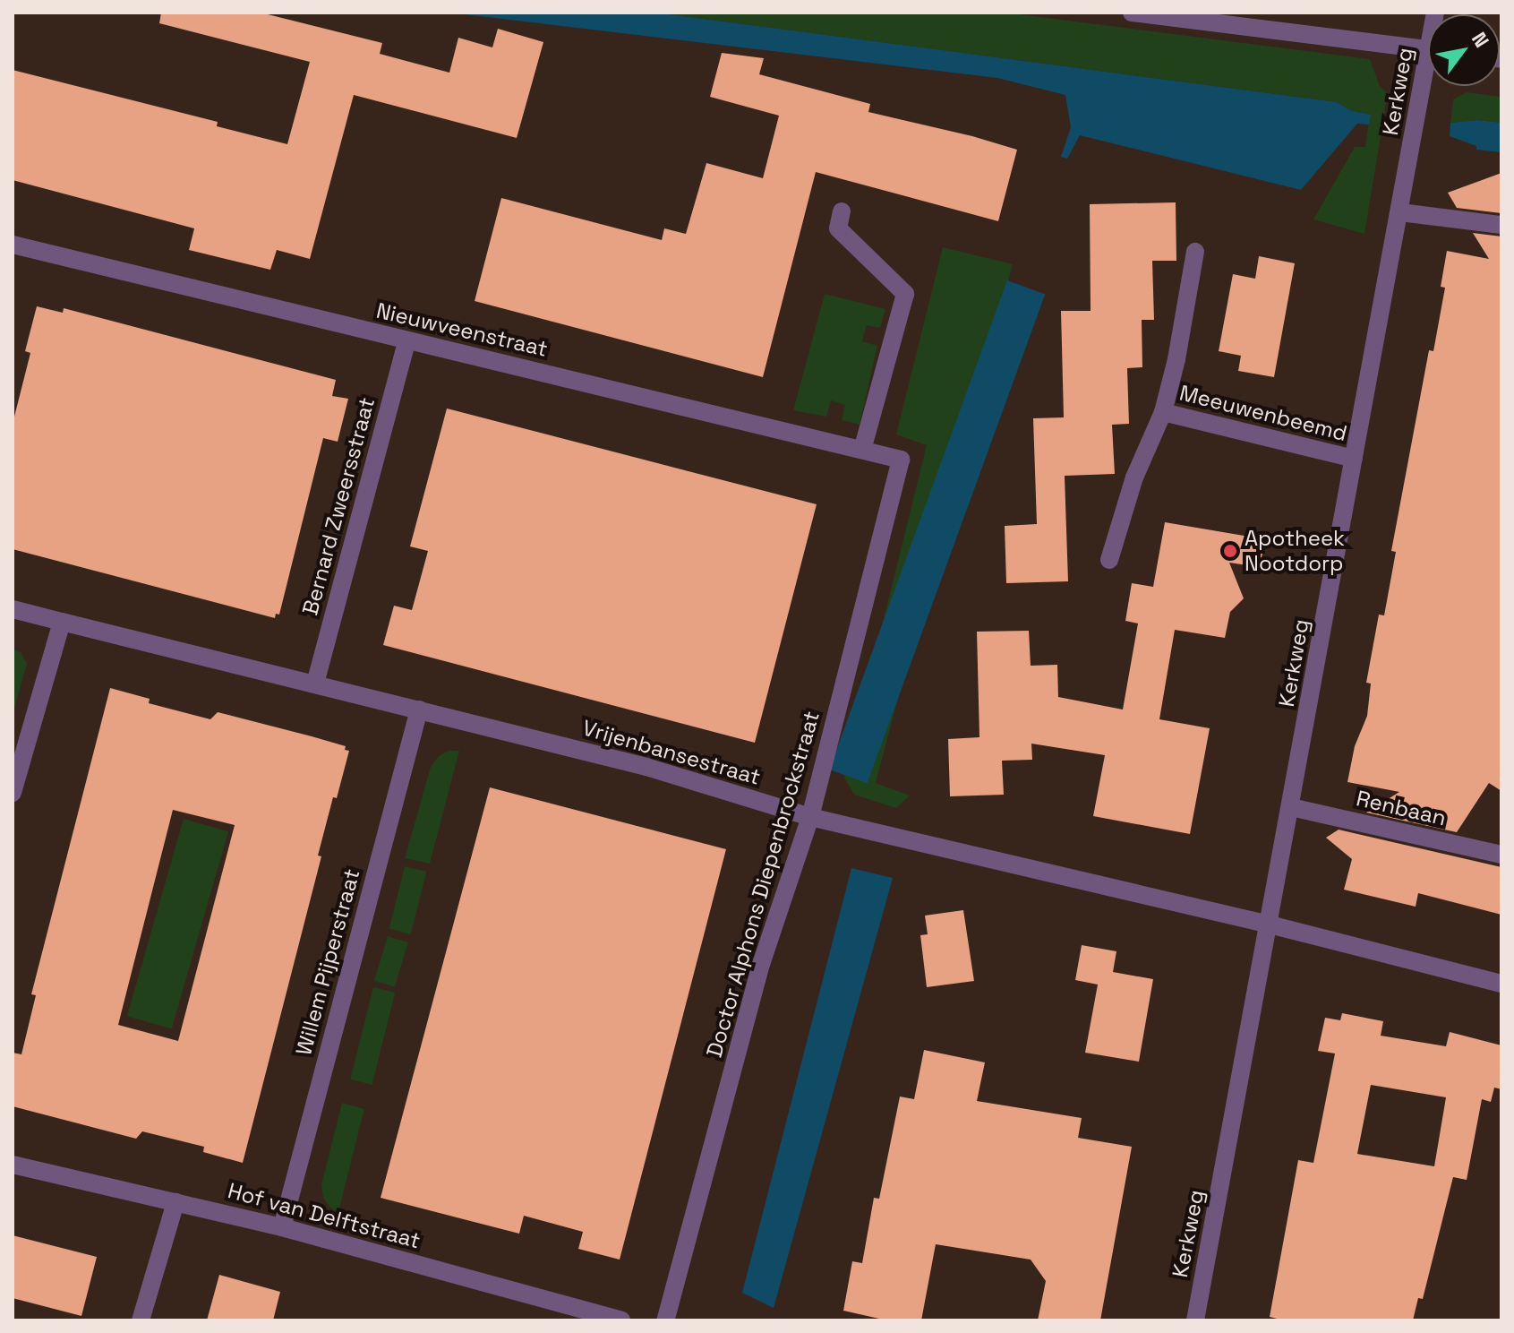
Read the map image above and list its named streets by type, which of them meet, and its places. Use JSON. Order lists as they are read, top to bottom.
{
  "streets": {
    "street": [
      "Kerkweg",
      "Nieuwveenstraat",
      "Meeuwenbeemd",
      "Bernard Zweersstraat",
      "Vrijenbansestraat",
      "Renbaan",
      "Doctor Alphons Diepenbrockstraat",
      "Willem Pijperstraat",
      "Hof van Delftstraat"
    ]
  },
  "crossings": [
    ["Kerkweg", "Meeuwenbeemd"],
    ["Kerkweg", "Vrijenbansestraat"],
    ["Kerkweg", "Renbaan"],
    ["Nieuwveenstraat", "Bernard Zweersstraat"],
    ["Nieuwveenstraat", "Doctor Alphons Diepenbrockstraat"],
    ["Bernard Zweersstraat", "Vrijenbansestraat"],
    ["Vrijenbansestraat", "Doctor Alphons Diepenbrockstraat"],
    ["Vrijenbansestraat", "Willem Pijperstraat"],
    ["Willem Pijperstraat", "Hof van Delftstraat"]
  ],
  "places": ["Apotheek Nootdorp"],
  "north": "top right"
}
